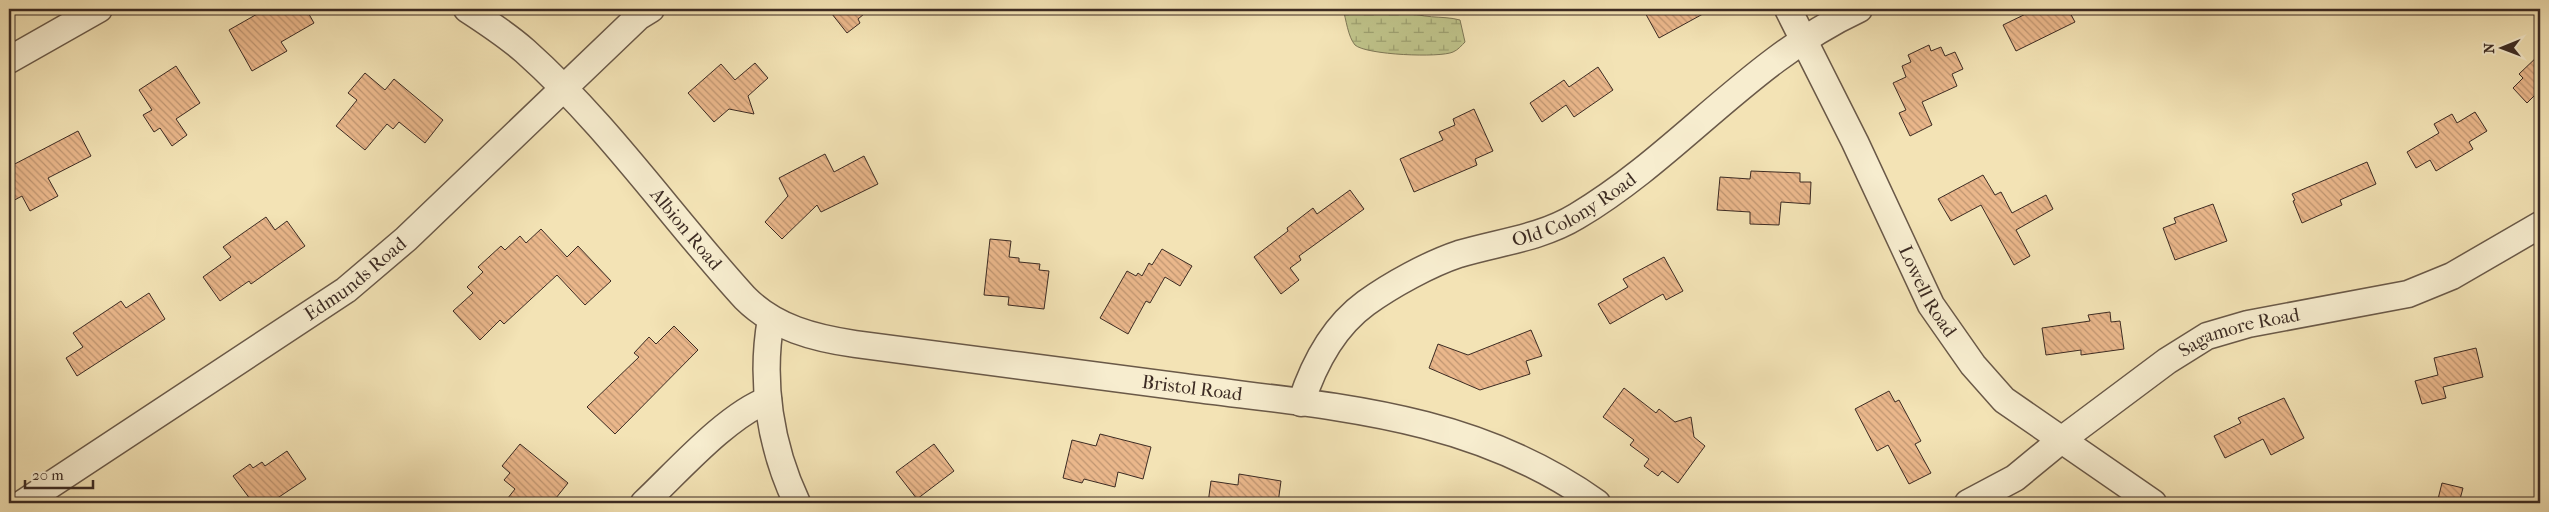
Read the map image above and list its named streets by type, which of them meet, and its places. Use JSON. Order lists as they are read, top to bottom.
{
  "streets": {
    "street": [
      "Old Colony Road",
      "Albion Road",
      "Edmunds Road",
      "Lowell Road",
      "Sagamore Road",
      "Bristol Road"
    ]
  },
  "crossings": [
    ["Old Colony Road", "Lowell Road"],
    ["Old Colony Road", "Bristol Road"],
    ["Albion Road", "Edmunds Road"],
    ["Albion Road", "Bristol Road"],
    ["Lowell Road", "Sagamore Road"]
  ],
  "scale_bar": "20 m",
  "north": "left"
}
